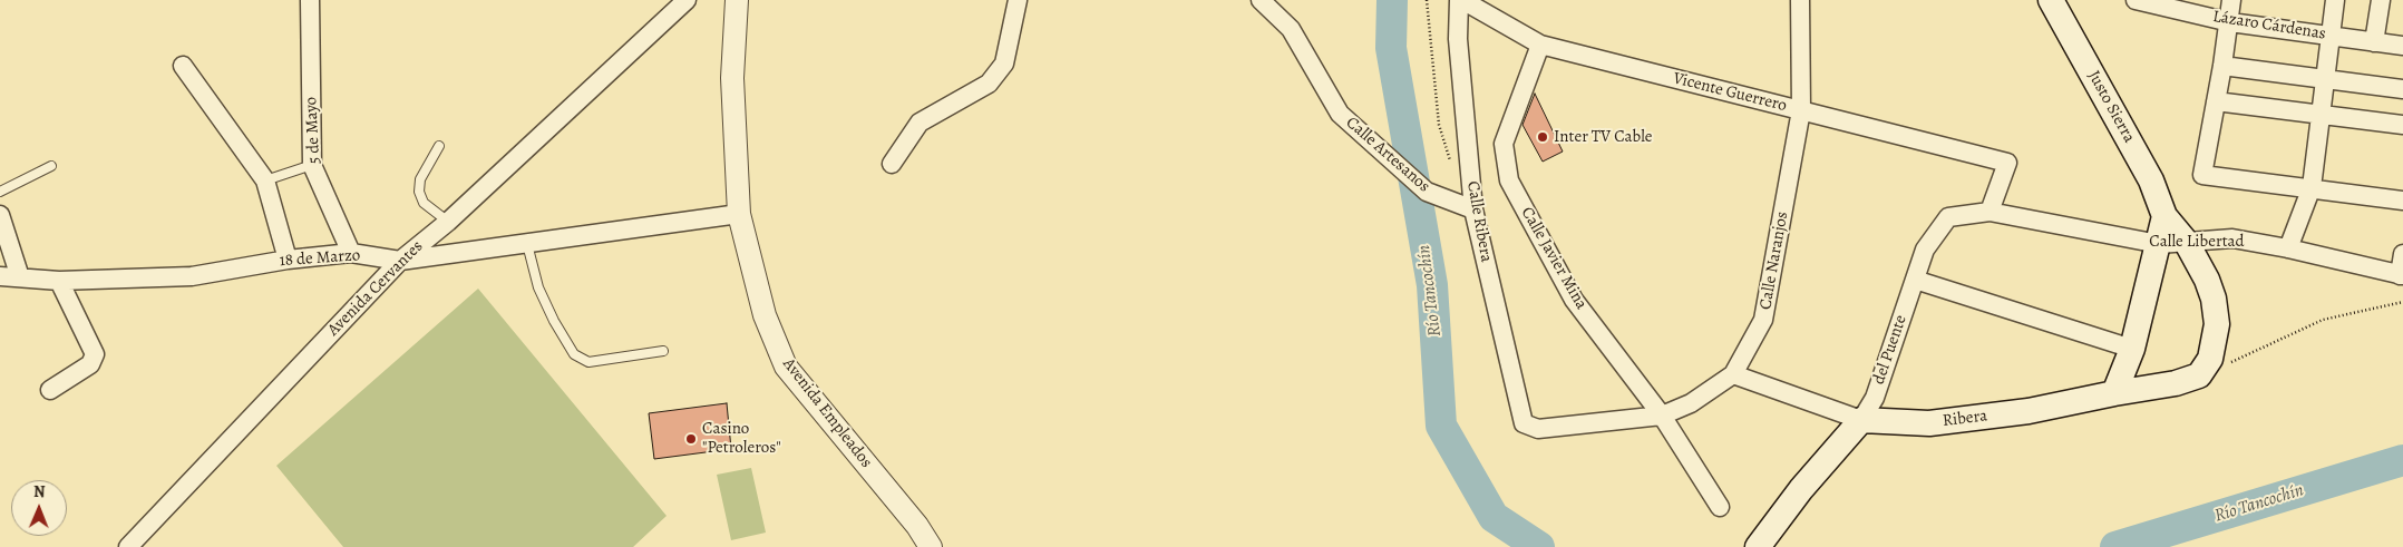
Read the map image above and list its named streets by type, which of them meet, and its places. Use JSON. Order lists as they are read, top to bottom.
{
  "streets": {
    "main road": ["Justo Sierra", "del Puente", "Ribera"],
    "street": [
      "Lázaro Cárdenas",
      "Vicente Guerrero",
      "5 de Mayo",
      "Calle Artesanos",
      "Calle Ribera",
      "Calle Libertad",
      "18 de Marzo",
      "Calle Javier Mina",
      "Calle Naranjos",
      "Avenida Cervantes",
      "Avenida Empleados"
    ]
  },
  "crossings": [
    ["Vicente Guerrero", "Calle Ribera"],
    ["Vicente Guerrero", "Calle Libertad"],
    ["Vicente Guerrero", "Calle Javier Mina"],
    ["Vicente Guerrero", "Calle Naranjos"],
    ["Vicente Guerrero", "del Puente"],
    ["Justo Sierra", "Calle Libertad"],
    ["Justo Sierra", "Ribera"],
    ["5 de Mayo", "18 de Marzo"],
    ["Calle Artesanos", "Calle Ribera"],
    ["Calle Ribera", "Calle Naranjos"],
    ["Calle Libertad", "del Puente"],
    ["18 de Marzo", "Avenida Cervantes"],
    ["18 de Marzo", "Avenida Empleados"],
    ["Calle Javier Mina", "Calle Naranjos"],
    ["Calle Naranjos", "Ribera"],
    ["del Puente", "Ribera"]
  ],
  "water": ["Río Tancochín"],
  "places": ["Inter TV Cable", "Casino \"Petroleros\""],
  "north": "top"
}
